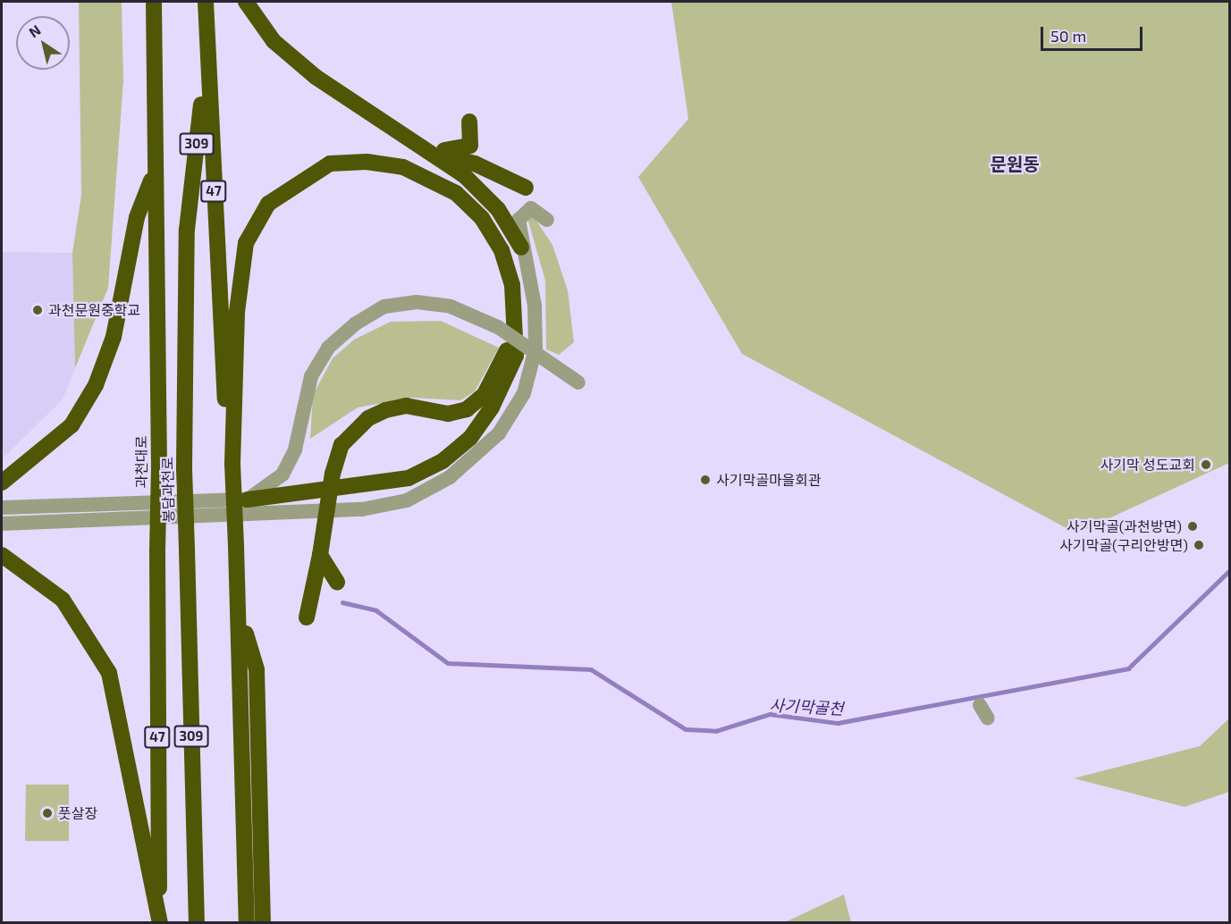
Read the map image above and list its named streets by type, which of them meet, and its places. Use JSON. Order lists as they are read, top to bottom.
{
  "streets": {
    "highway": [
      "309",
      "47",
      "과천대로",
      "봉담과천로"
    ]
  },
  "crossings": [
    ["47", "봉담과천로"]
  ],
  "districts": ["문원동"],
  "water": ["사기막골천"],
  "places": [
    "과천문원중학교",
    "사기막 성도교회",
    "사기막골마을회관",
    "사기막골(과천방면)",
    "사기막골(구리안방면)",
    "풋살장"
  ],
  "scale_bar": "50 m",
  "north": "top left"
}
